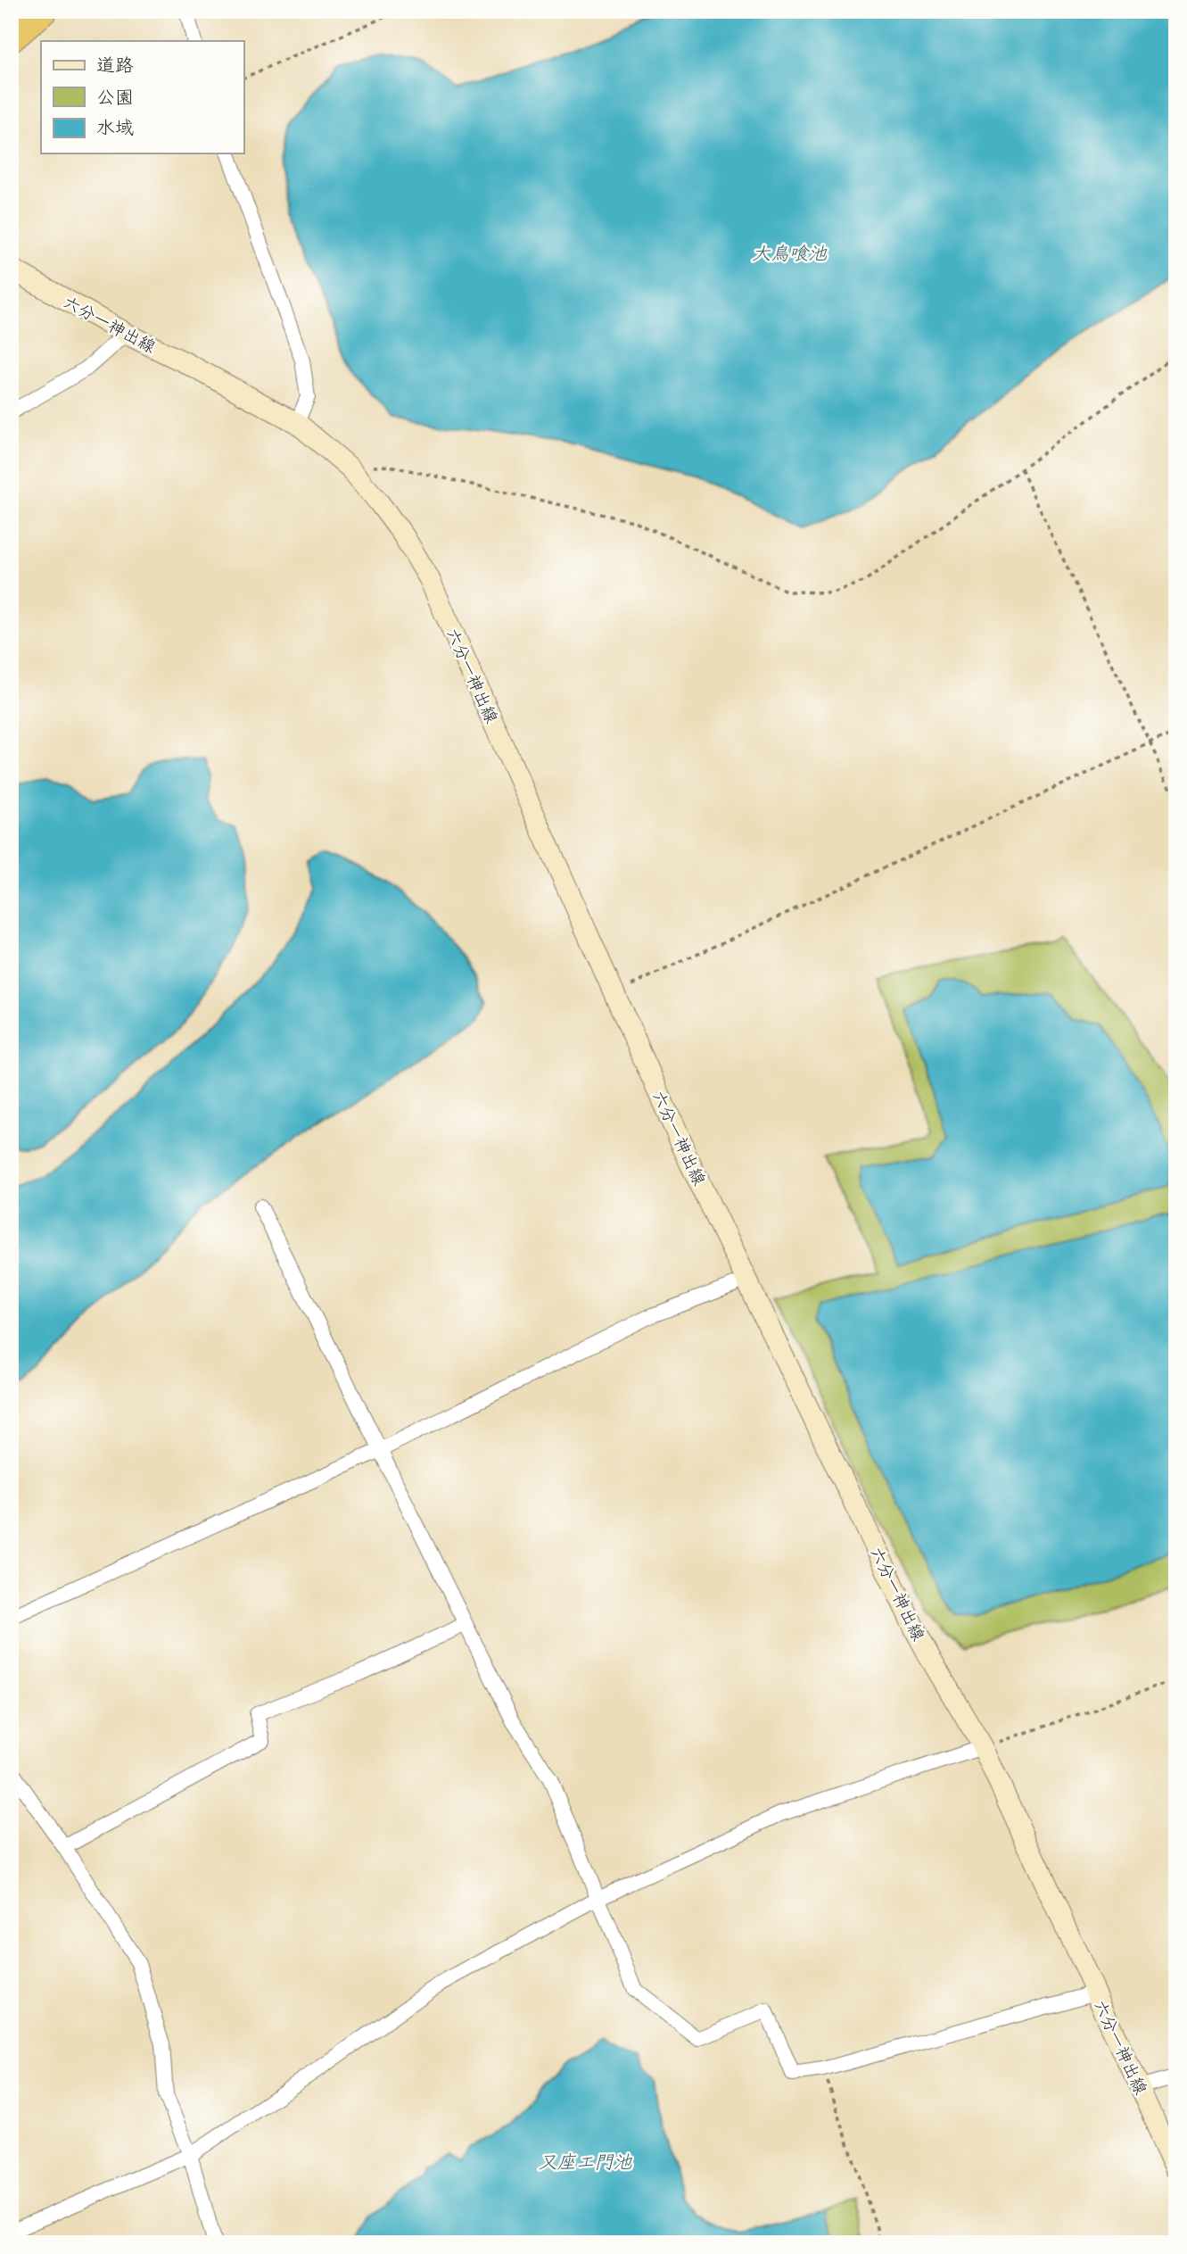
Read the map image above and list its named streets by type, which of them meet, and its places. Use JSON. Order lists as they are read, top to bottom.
{
  "streets": {
    "main road": ["六分一神出線"]
  },
  "water": ["大鳥喰池", "又座エ門池"],
  "legend": ["道路", "公園", "水域"]
}
